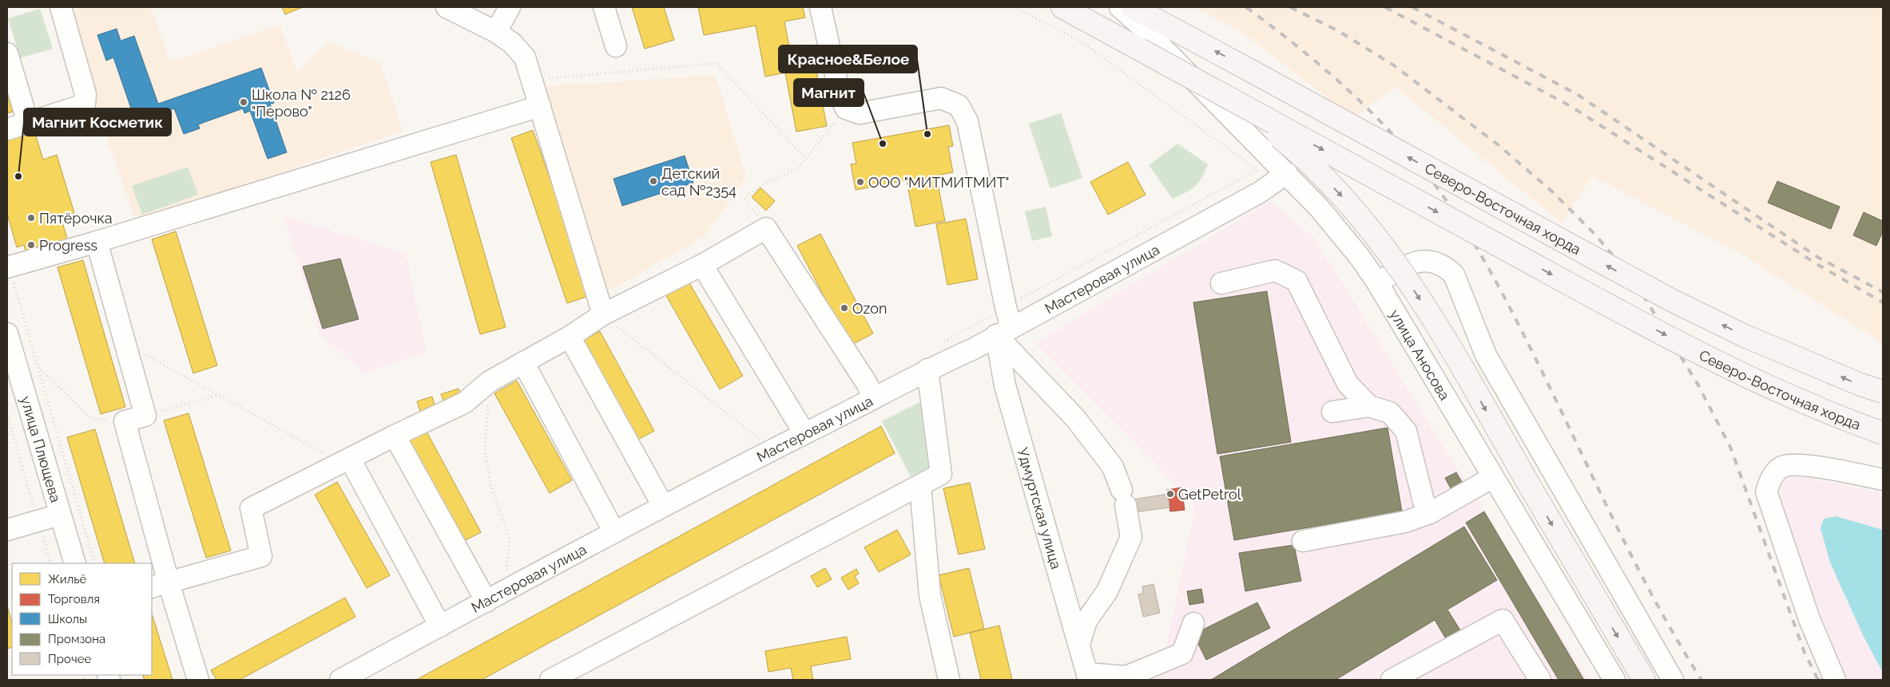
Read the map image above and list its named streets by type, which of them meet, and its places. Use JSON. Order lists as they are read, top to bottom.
{
  "streets": {
    "main road": ["Северо-Восточная хорда"],
    "street": [
      "Мастеровая улица",
      "улица Аносова",
      "улица Плющева",
      "Удмуртская улица"
    ]
  },
  "crossings": [
    ["Мастеровая улица", "улица Аносова"],
    ["Мастеровая улица", "Удмуртская улица"]
  ],
  "places": [
    "Школа № 2126 \"Перово\"",
    "Красное&Белое",
    "Магнит",
    "Магнит Косметик",
    "Детский сад №2354",
    "ООО \"МИТМИТМИТ\"",
    "Пятёрочка",
    "Progress",
    "Ozon",
    "GetPetrol"
  ],
  "legend": [
    "Жильё",
    "Торговля",
    "Школы",
    "Промзона",
    "Прочее"
  ]
}
